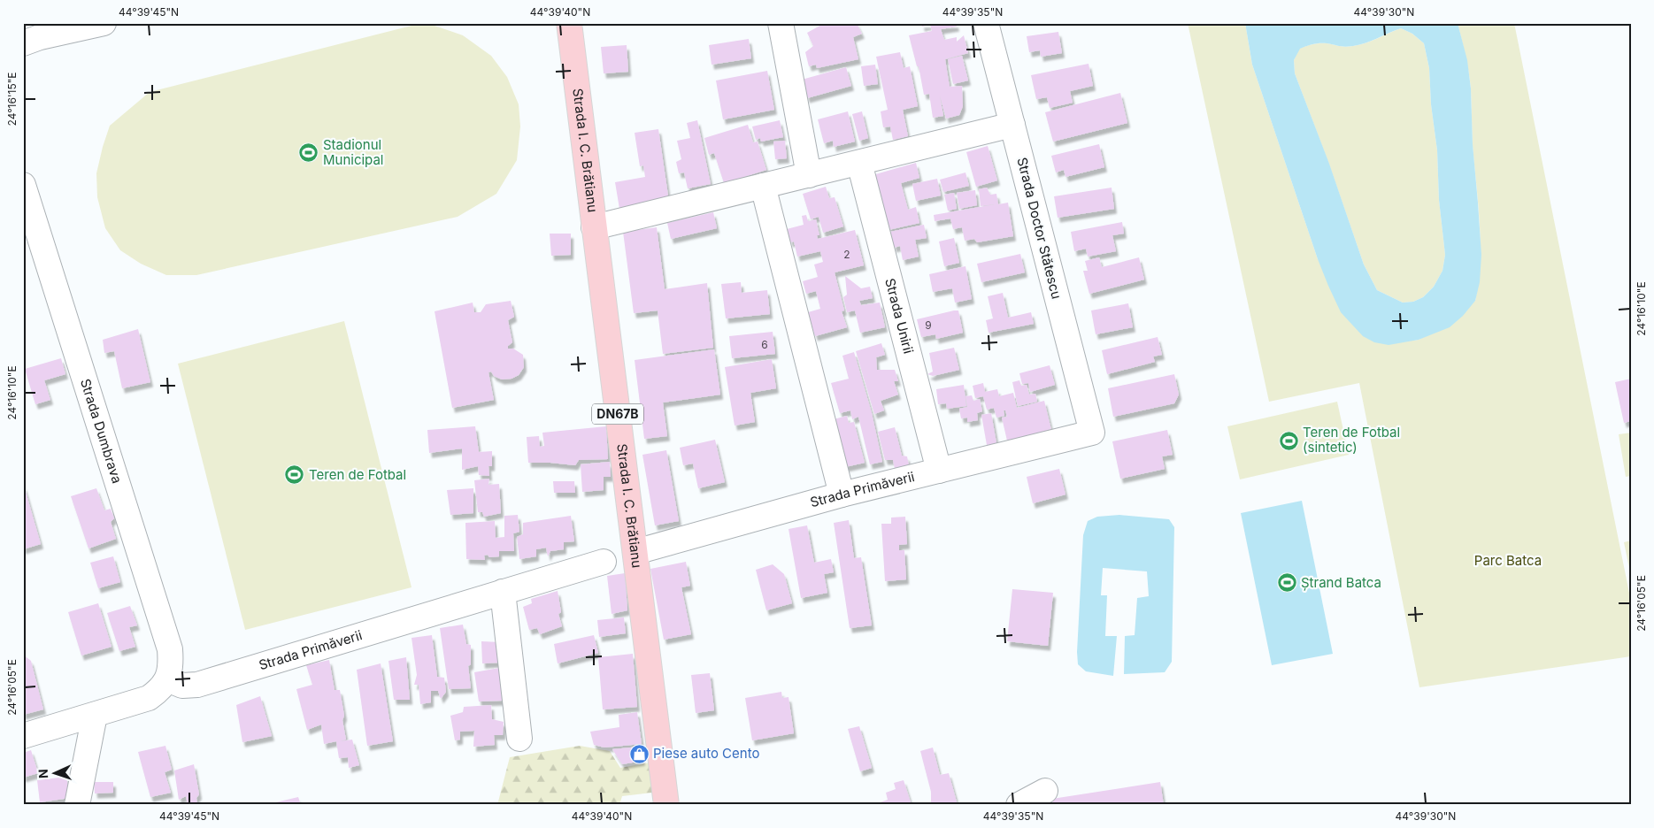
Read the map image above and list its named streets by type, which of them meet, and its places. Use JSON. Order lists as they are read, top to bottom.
{
  "streets": {
    "main road": ["Strada I. C. Brătianu", "DN67B"],
    "street": [
      "Strada Doctor Stătescu",
      "Strada Unirii",
      "Strada Dumbrava",
      "Strada Primăverii"
    ]
  },
  "crossings": [
    ["Strada I. C. Brătianu", "Strada Primăverii"],
    ["Strada Doctor Stătescu", "Strada Primăverii"],
    ["Strada Unirii", "Strada Primăverii"],
    ["Strada Dumbrava", "Strada Primăverii"]
  ],
  "parks": ["Parc Batca"],
  "places": {
    "sports": [
      "Stadionul Municipal",
      "Teren de Fotbal (sintetic)",
      "Teren de Fotbal",
      "Ștrand Batca"
    ],
    "shop": ["Piese auto Cento"]
  },
  "house_numbers": ["2", "9", "6"],
  "north": "left",
  "coordinates": [
    "44°39'45\"N",
    "44°39'40\"N",
    "44°39'35\"N",
    "44°39'30\"N",
    "24°16'15\"E",
    "24°16'10\"E",
    "24°16'05\"E"
  ]
}
